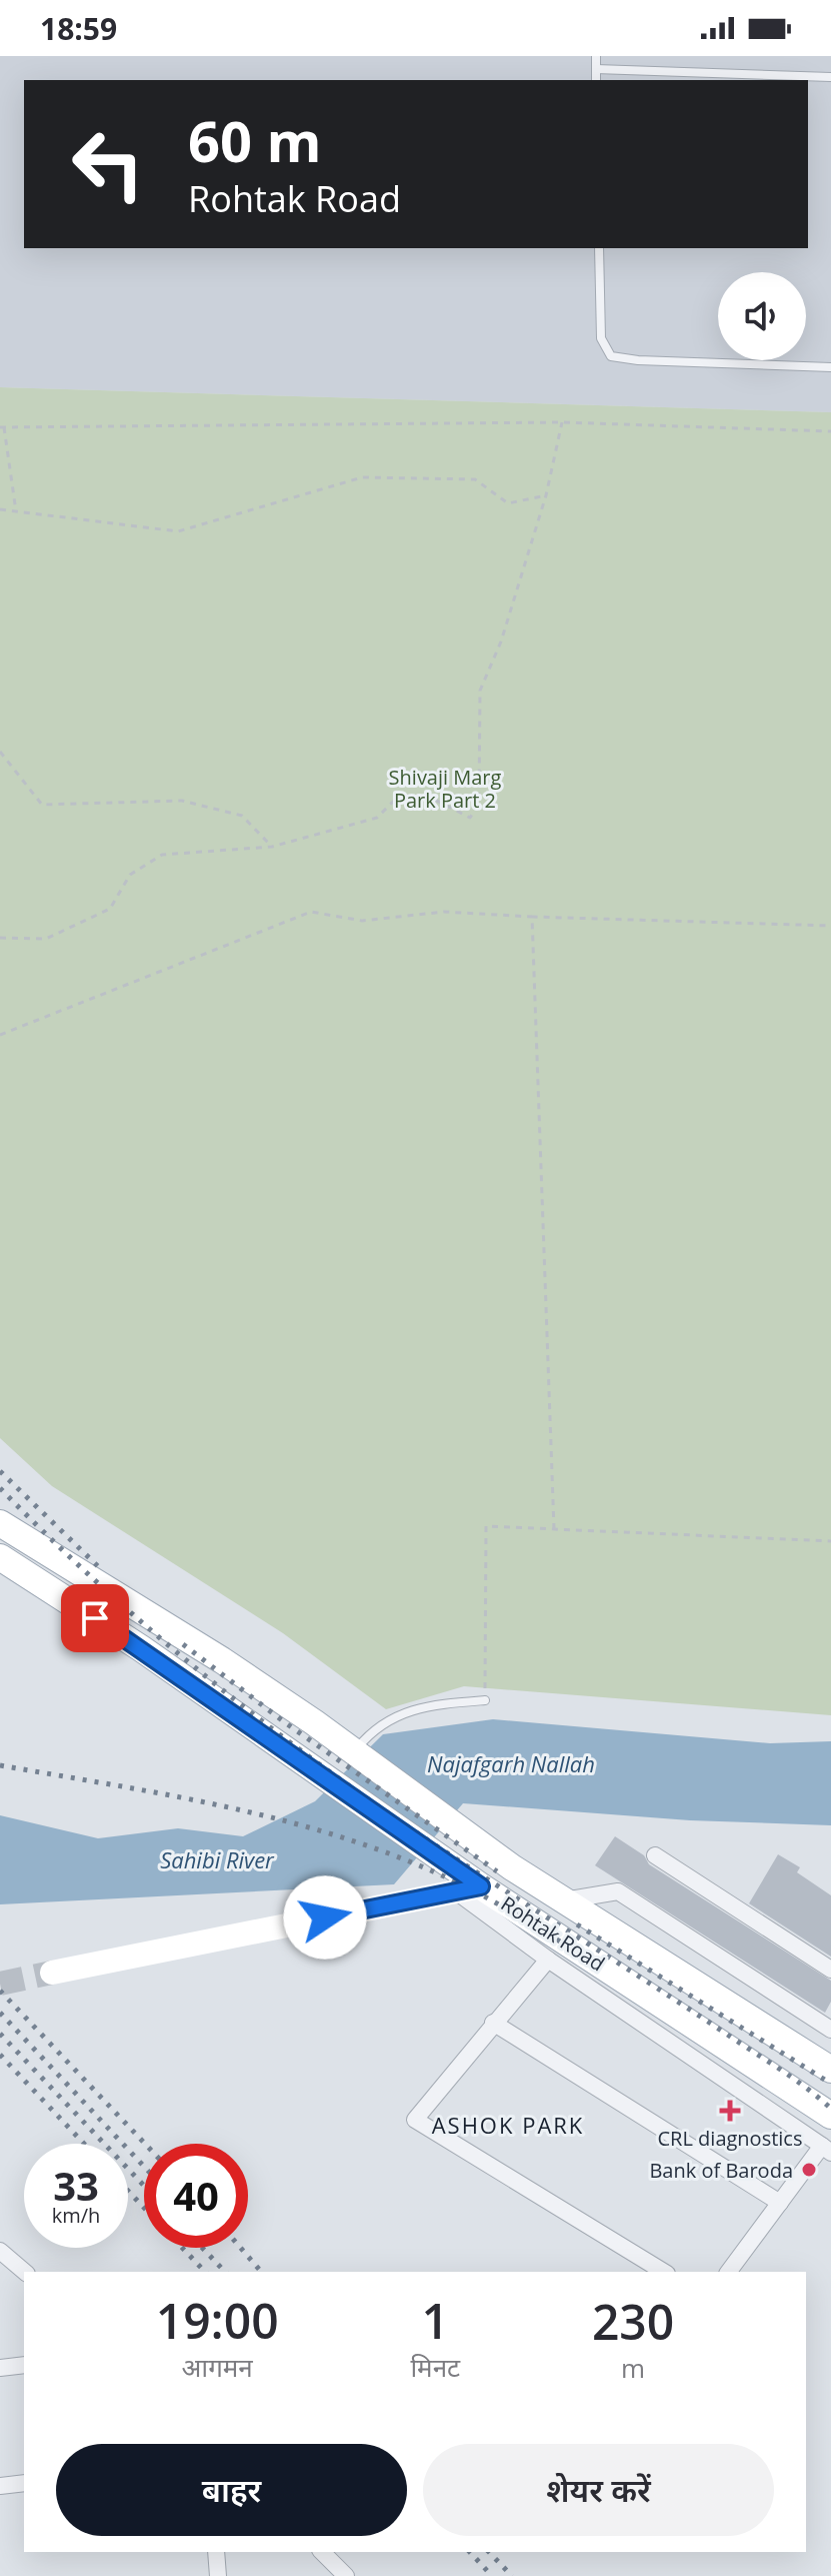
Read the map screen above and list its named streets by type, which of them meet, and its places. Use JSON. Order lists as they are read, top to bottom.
{
  "streets": {
    "main road": ["Rohtak Road"]
  },
  "districts": ["ASHOK PARK"],
  "water": ["Najafgarh Nallah", "Sahibi River"],
  "parks": ["Shivaji Marg Park Part 2"],
  "places": {
    "health": ["CRL diagnostics"],
    "other": ["Bank of Baroda"]
  },
  "page": {
    "status": "18:59",
    "turn": ["60 m", "Rohtak Road"],
    "speed": "33 km/h",
    "limit": "40",
    "eta": [
      "19:00",
      "आगमन",
      "1",
      "मिनट",
      "230",
      "m"
    ],
    "buttons": ["बाहर", "शेयर करें"]
  }
}
